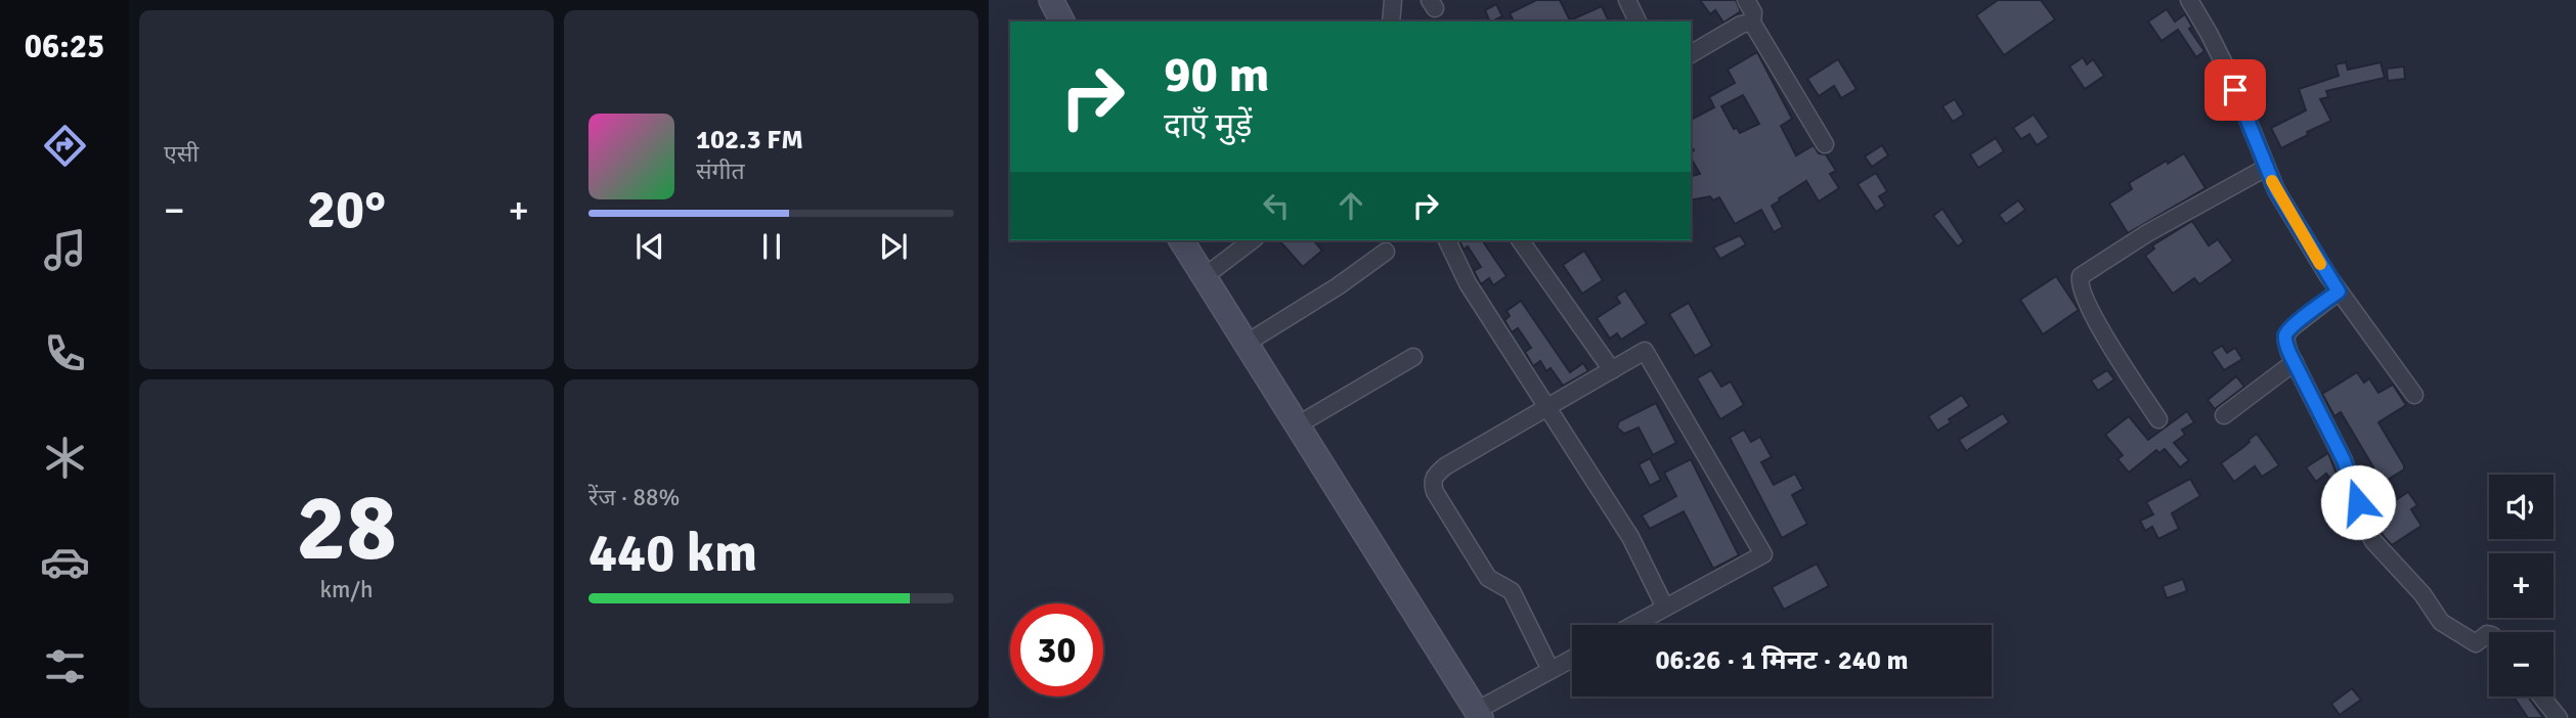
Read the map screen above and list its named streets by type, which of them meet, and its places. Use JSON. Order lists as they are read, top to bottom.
{
  "page": {
    "tabs": "06:25",
    "tile": [
      "एसी",
      ["28", "km/h"],
      ["रेंज · 88%", "440 km"]
    ],
    "turn": ["90 m", "दाएँ मुड़ें"],
    "song": ["102.3 FM", "संगीत"],
    "heat": ["−", "20°", "+"],
    "map_buttons": ["+", "−"],
    "limit": "30",
    "trip": "06:26 · 1 मिनट · 240 m"
  }
}
